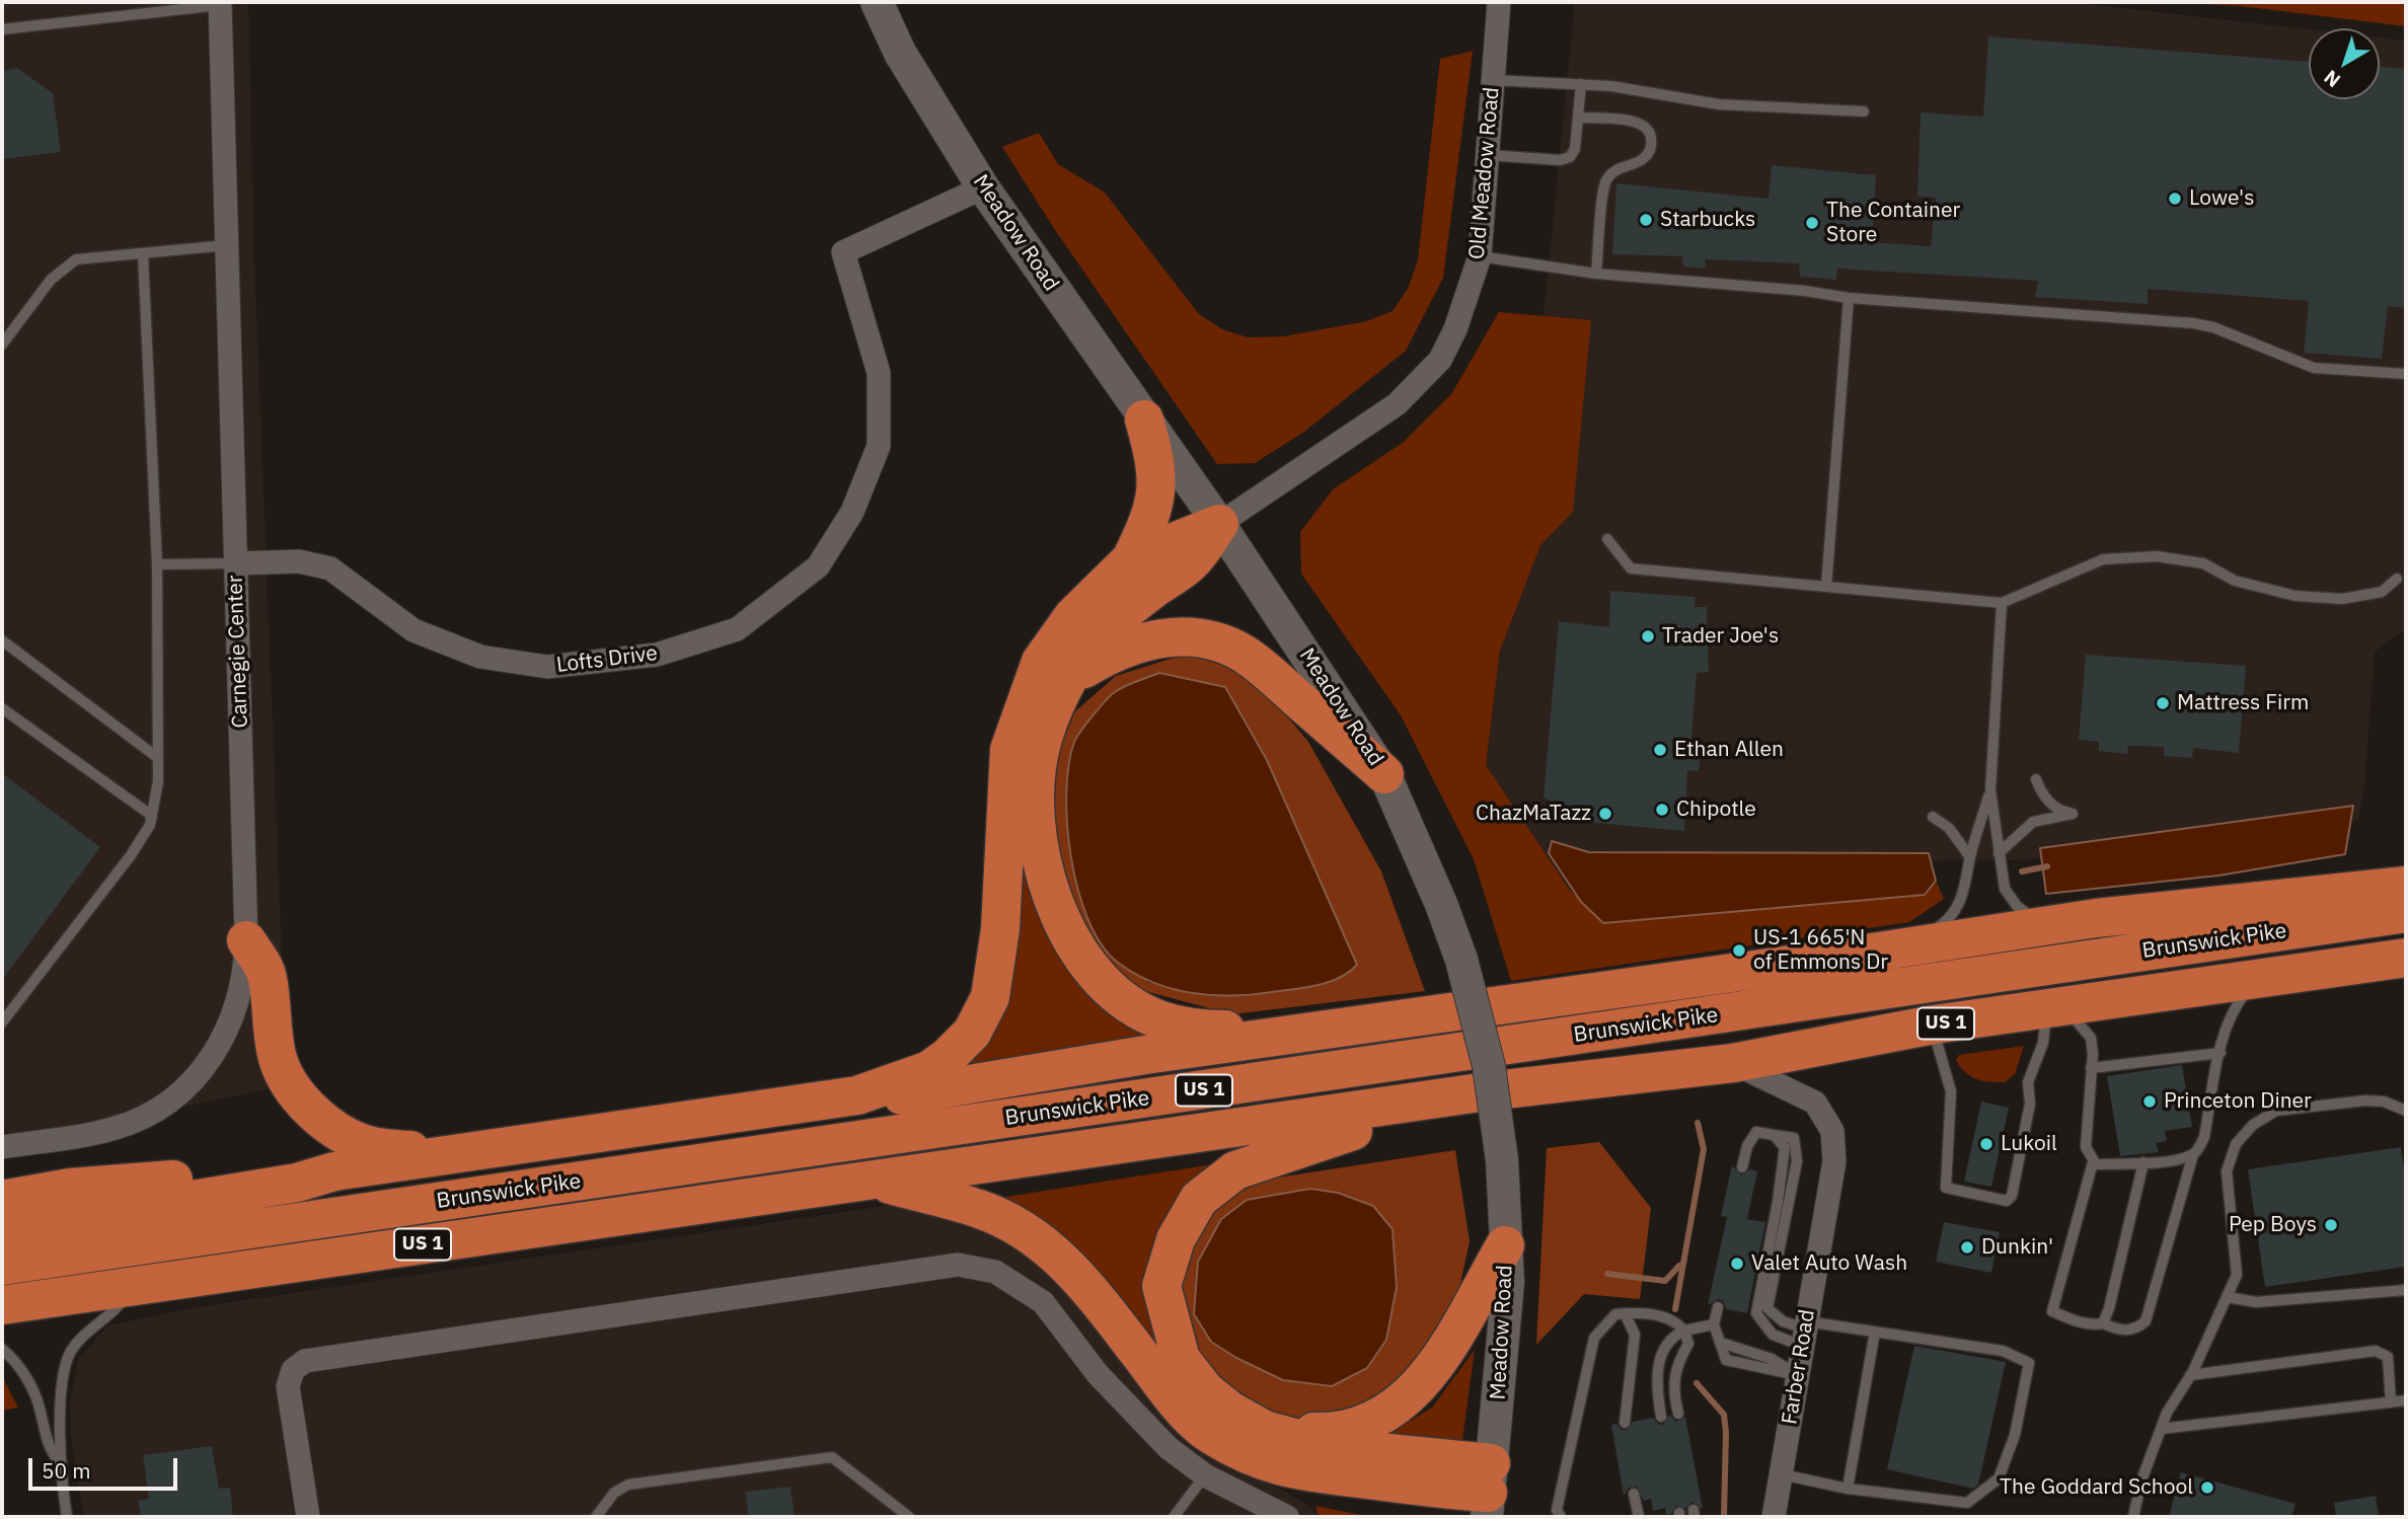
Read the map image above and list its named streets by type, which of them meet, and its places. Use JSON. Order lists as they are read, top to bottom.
{
  "streets": {
    "highway": ["Brunswick Pike", "US 1"],
    "street": [
      "Old Meadow Road",
      "Meadow Road",
      "Carnegie Center",
      "Lofts Drive",
      "Farber Road"
    ]
  },
  "crossings": [
    ["Old Meadow Road", "Meadow Road"],
    ["Meadow Road", "Lofts Drive"],
    ["Carnegie Center", "Lofts Drive"],
    ["Brunswick Pike", "Farber Road"]
  ],
  "places": [
    "Lowe's",
    "Starbucks",
    "The Container Store",
    "Trader Joe's",
    "Mattress Firm",
    "Ethan Allen",
    "Chipotle",
    "ChazMaTazz",
    "US-1 665'N of Emmons Dr",
    "Princeton Diner",
    "Lukoil",
    "Pep Boys",
    "Dunkin'",
    "Valet Auto Wash",
    "The Goddard School"
  ],
  "scale_bar": "50 m",
  "north": "bottom left"
}
